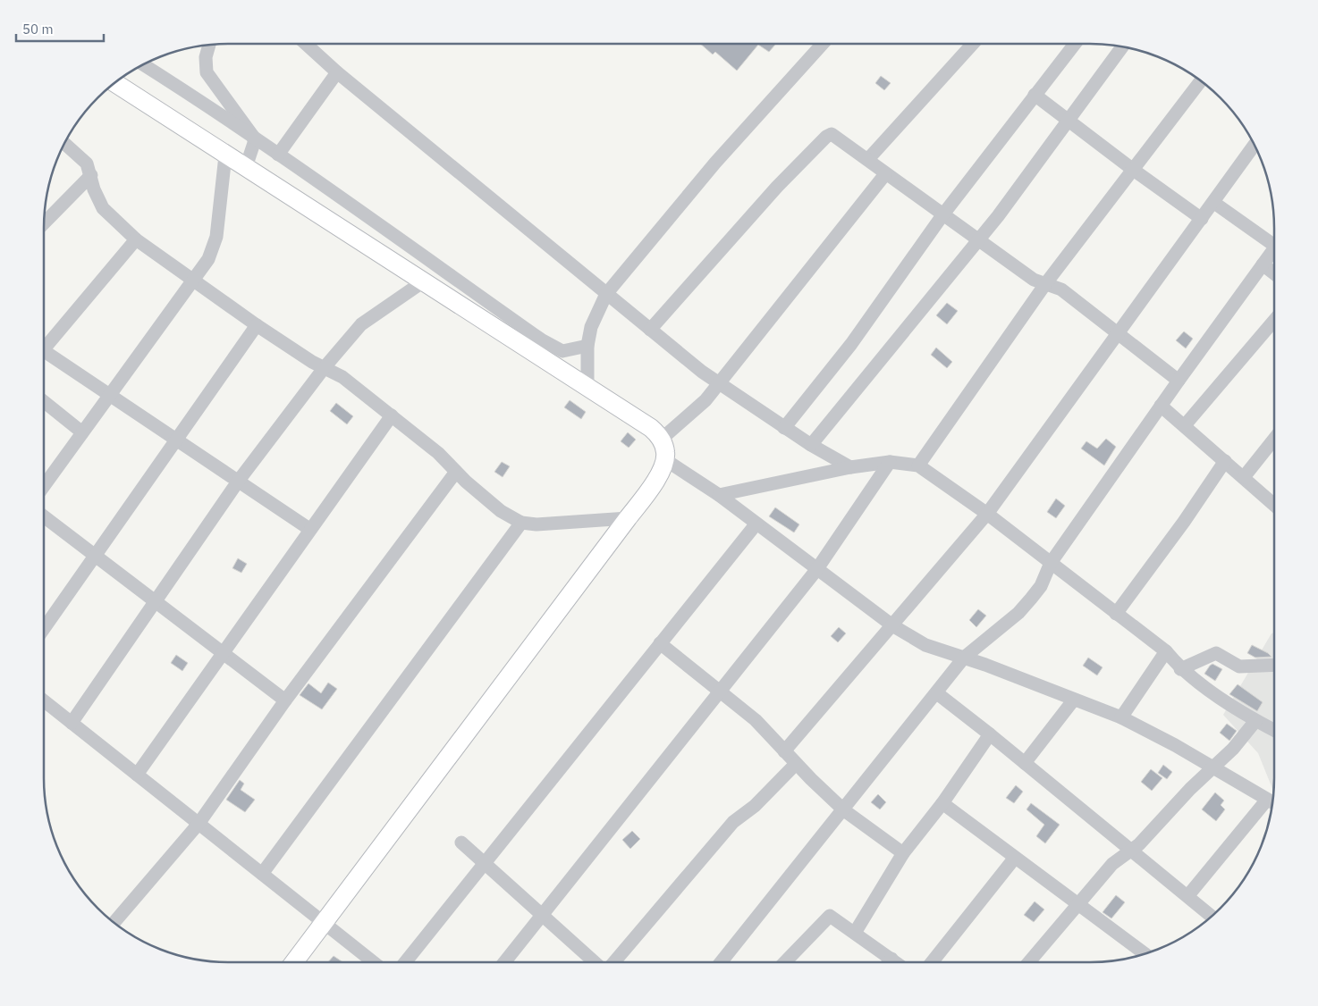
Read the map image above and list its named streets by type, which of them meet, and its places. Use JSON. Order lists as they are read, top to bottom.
{
  "scale_bar": "50 m"
}
